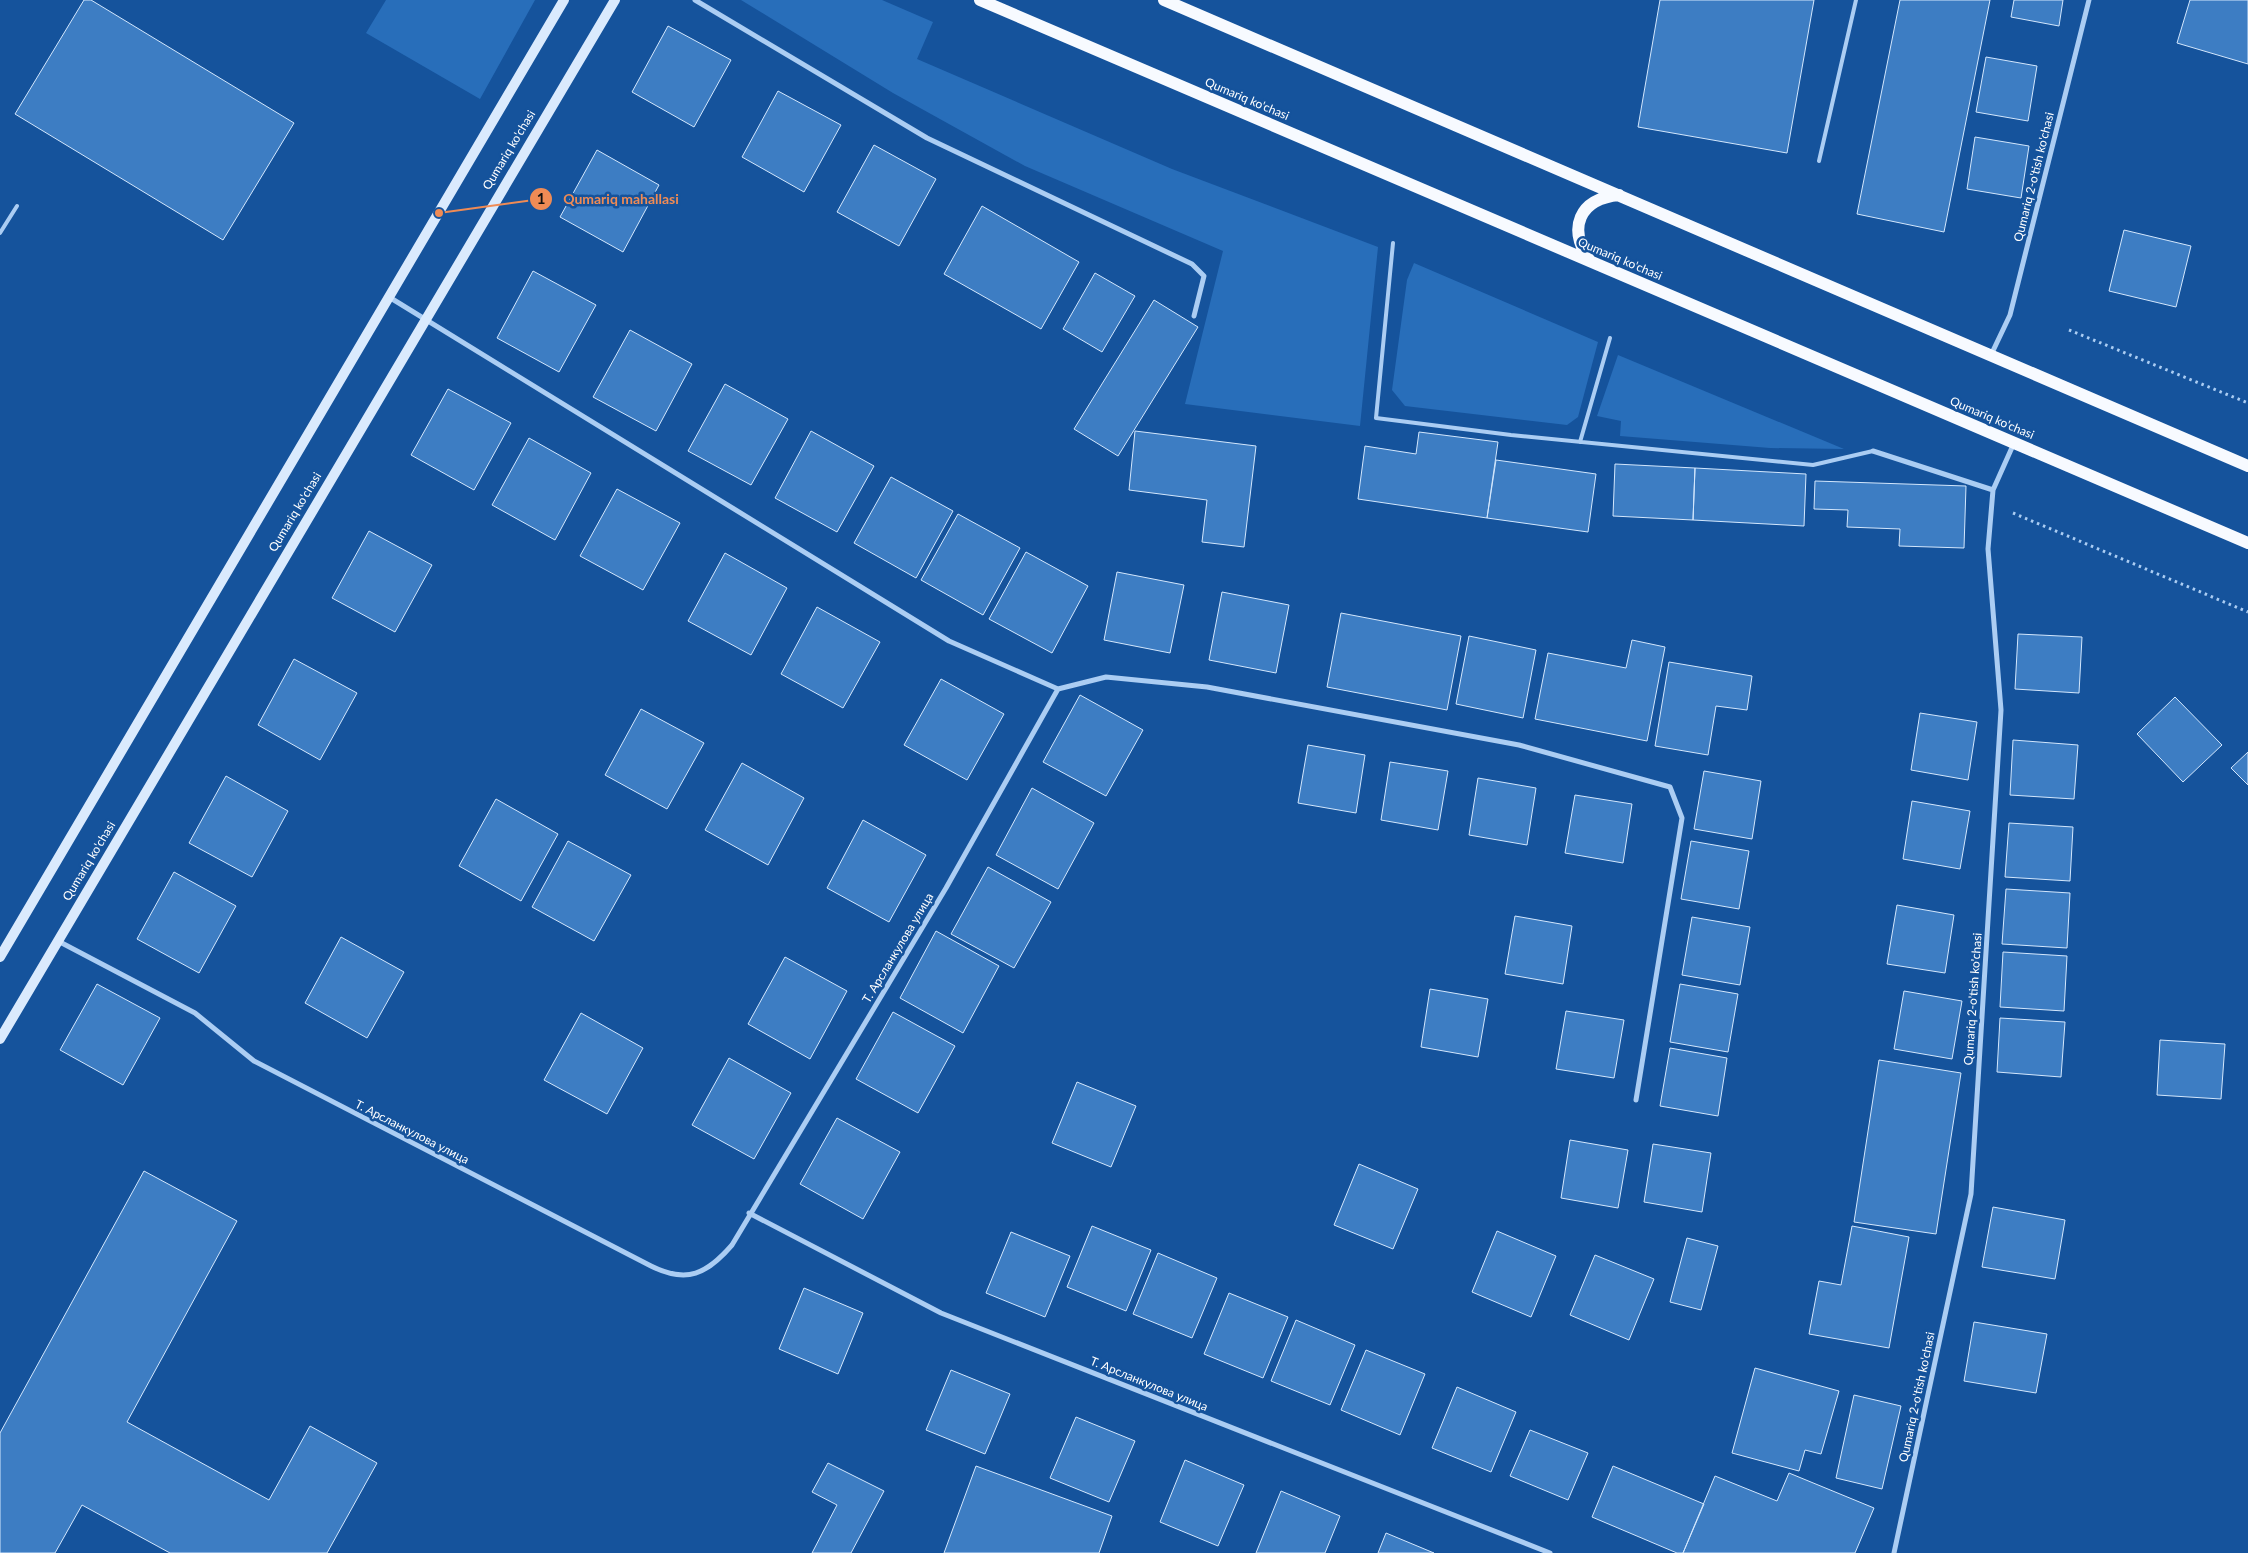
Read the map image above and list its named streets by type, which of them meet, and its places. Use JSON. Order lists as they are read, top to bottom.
{
  "streets": {
    "main road": ["Qumariq ko'chasi"],
    "street": ["Qumariq 2-o'tish ko'chasi", "Т. Арсланкулова улица"]
  },
  "crossings": [
    ["Qumariq ko'chasi", "Qumariq 2-o'tish ko'chasi"],
    ["Qumariq ko'chasi", "Т. Арсланкулова улица"]
  ],
  "places": ["Qumariq mahallasi"]
}
